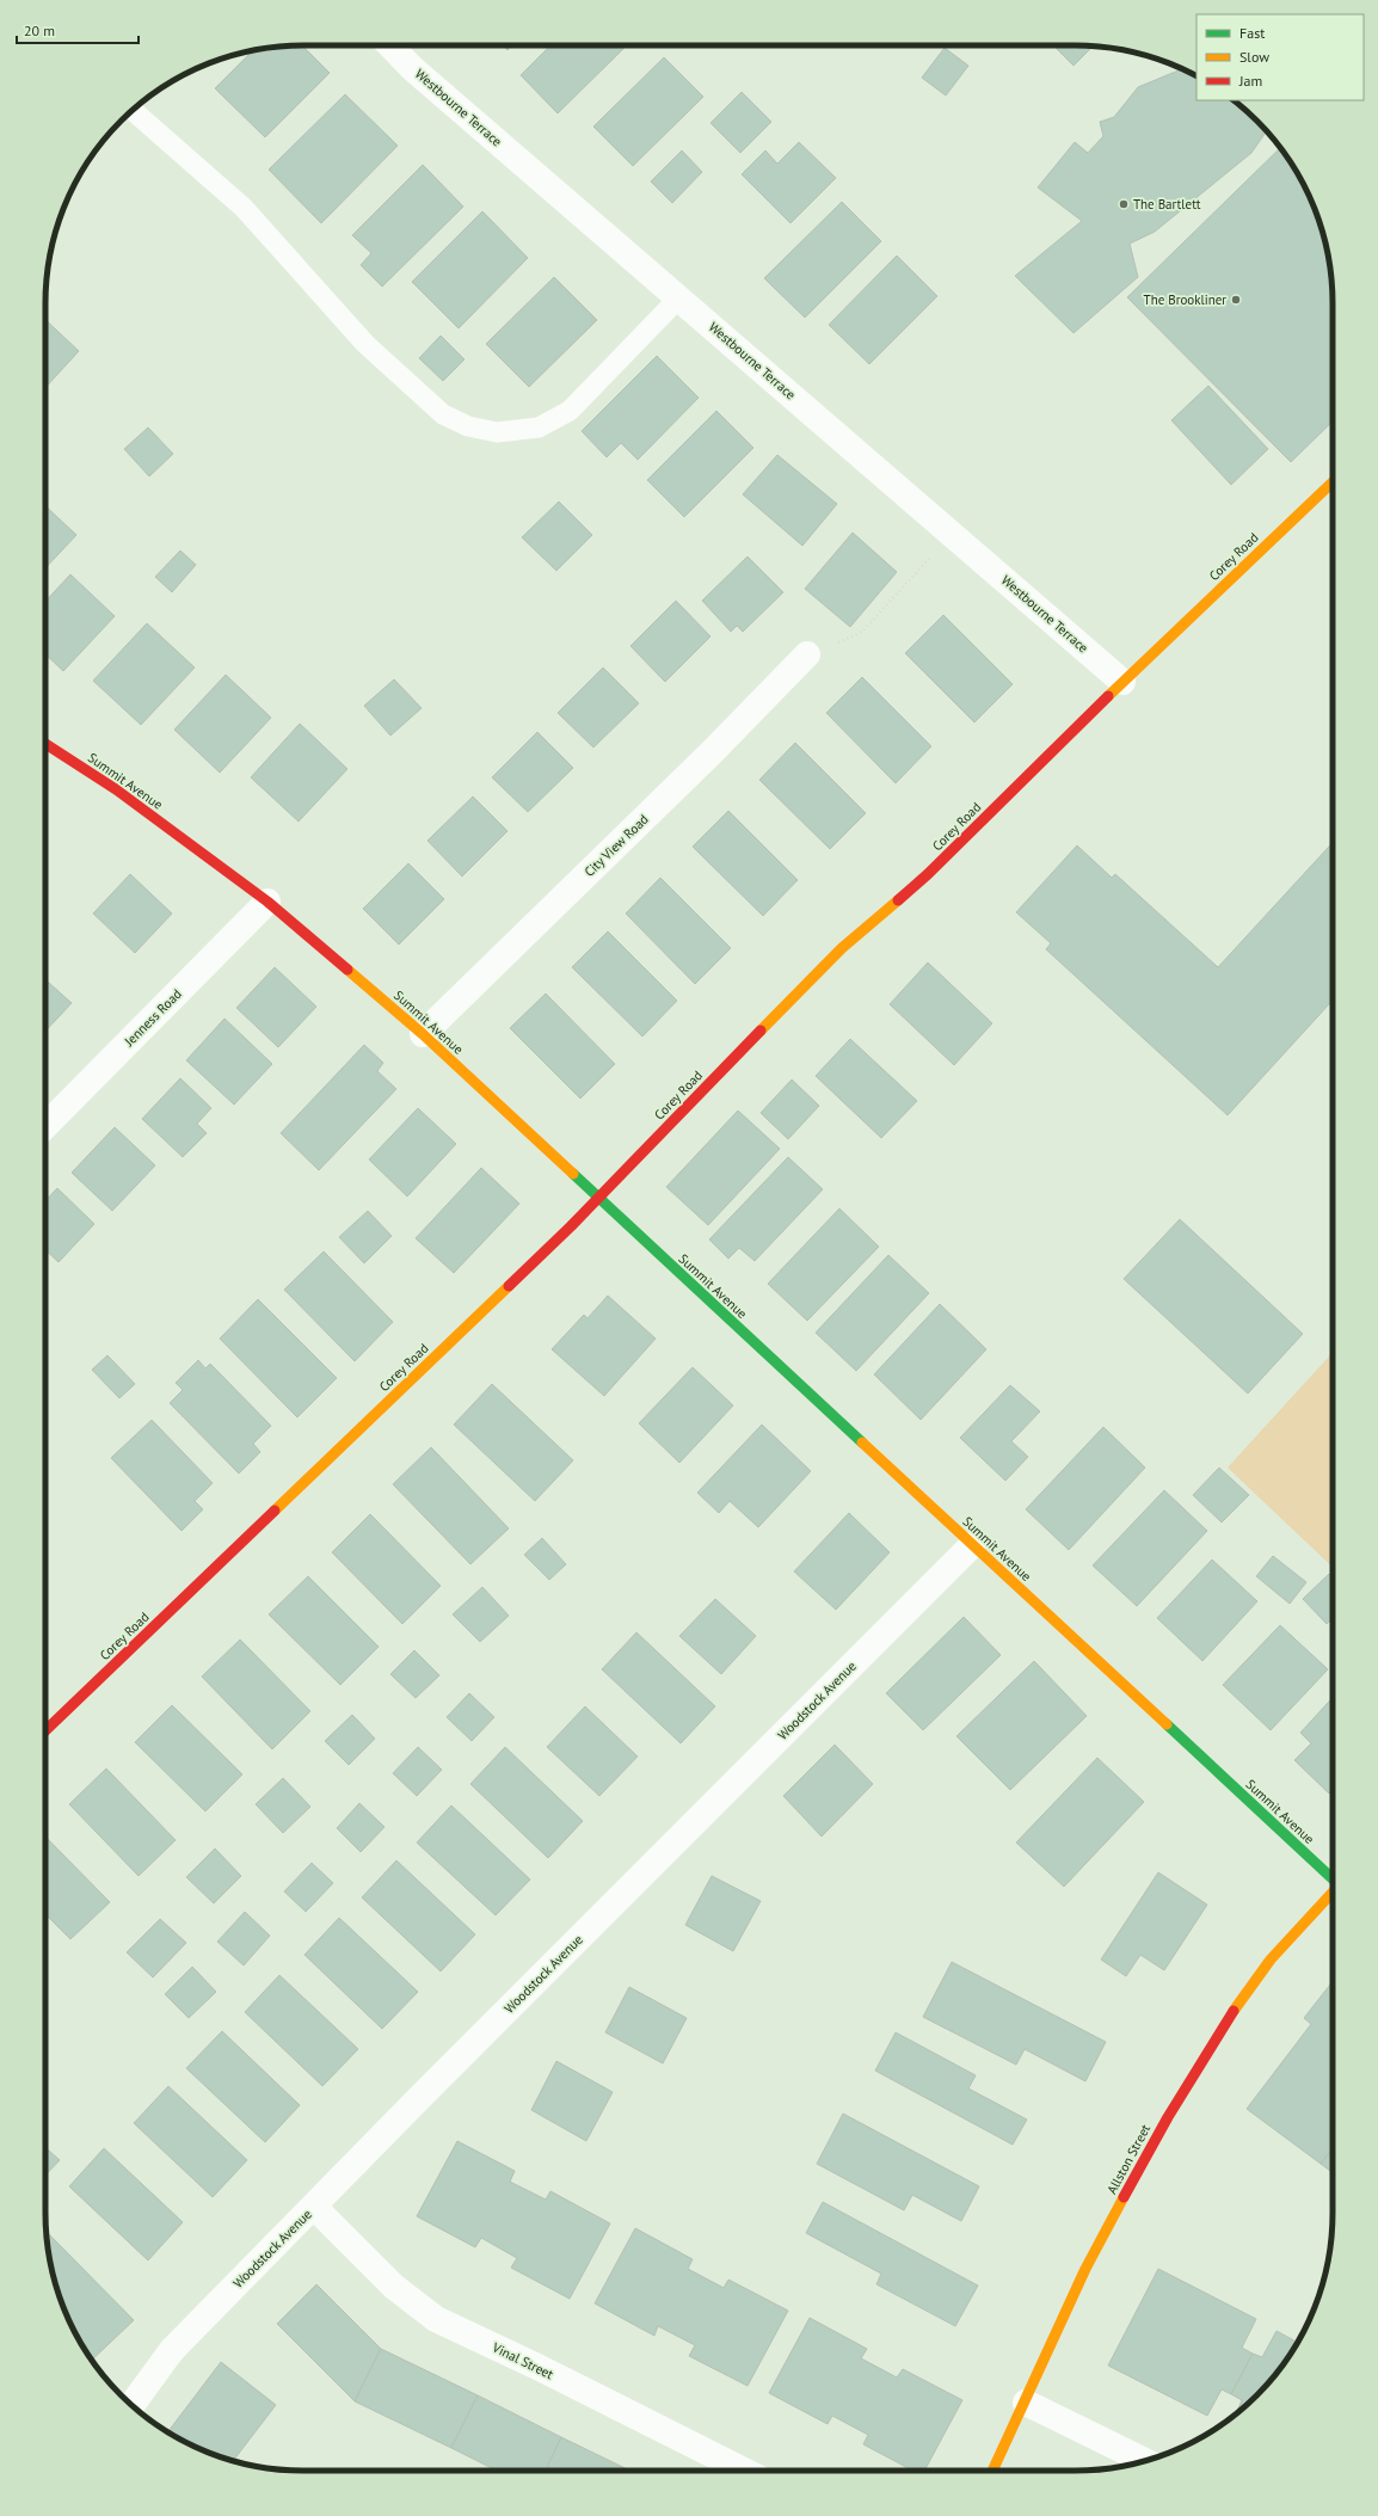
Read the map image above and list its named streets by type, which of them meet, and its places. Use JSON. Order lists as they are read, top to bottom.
{
  "streets": {
    "street": [
      "Westbourne Terrace",
      "Corey Road",
      "Summit Avenue",
      "City View Road",
      "Jenness Road",
      "Woodstock Avenue",
      "Allston Street",
      "Vinal Street"
    ]
  },
  "crossings": [
    ["Westbourne Terrace", "Corey Road"],
    ["Corey Road", "Summit Avenue"],
    ["Summit Avenue", "City View Road"],
    ["Summit Avenue", "Jenness Road"],
    ["Summit Avenue", "Woodstock Avenue"],
    ["Woodstock Avenue", "Vinal Street"]
  ],
  "places": ["The Bartlett", "The Brookliner"],
  "legend": ["Fast", "Slow", "Jam"],
  "scale_bar": "20 m"
}
